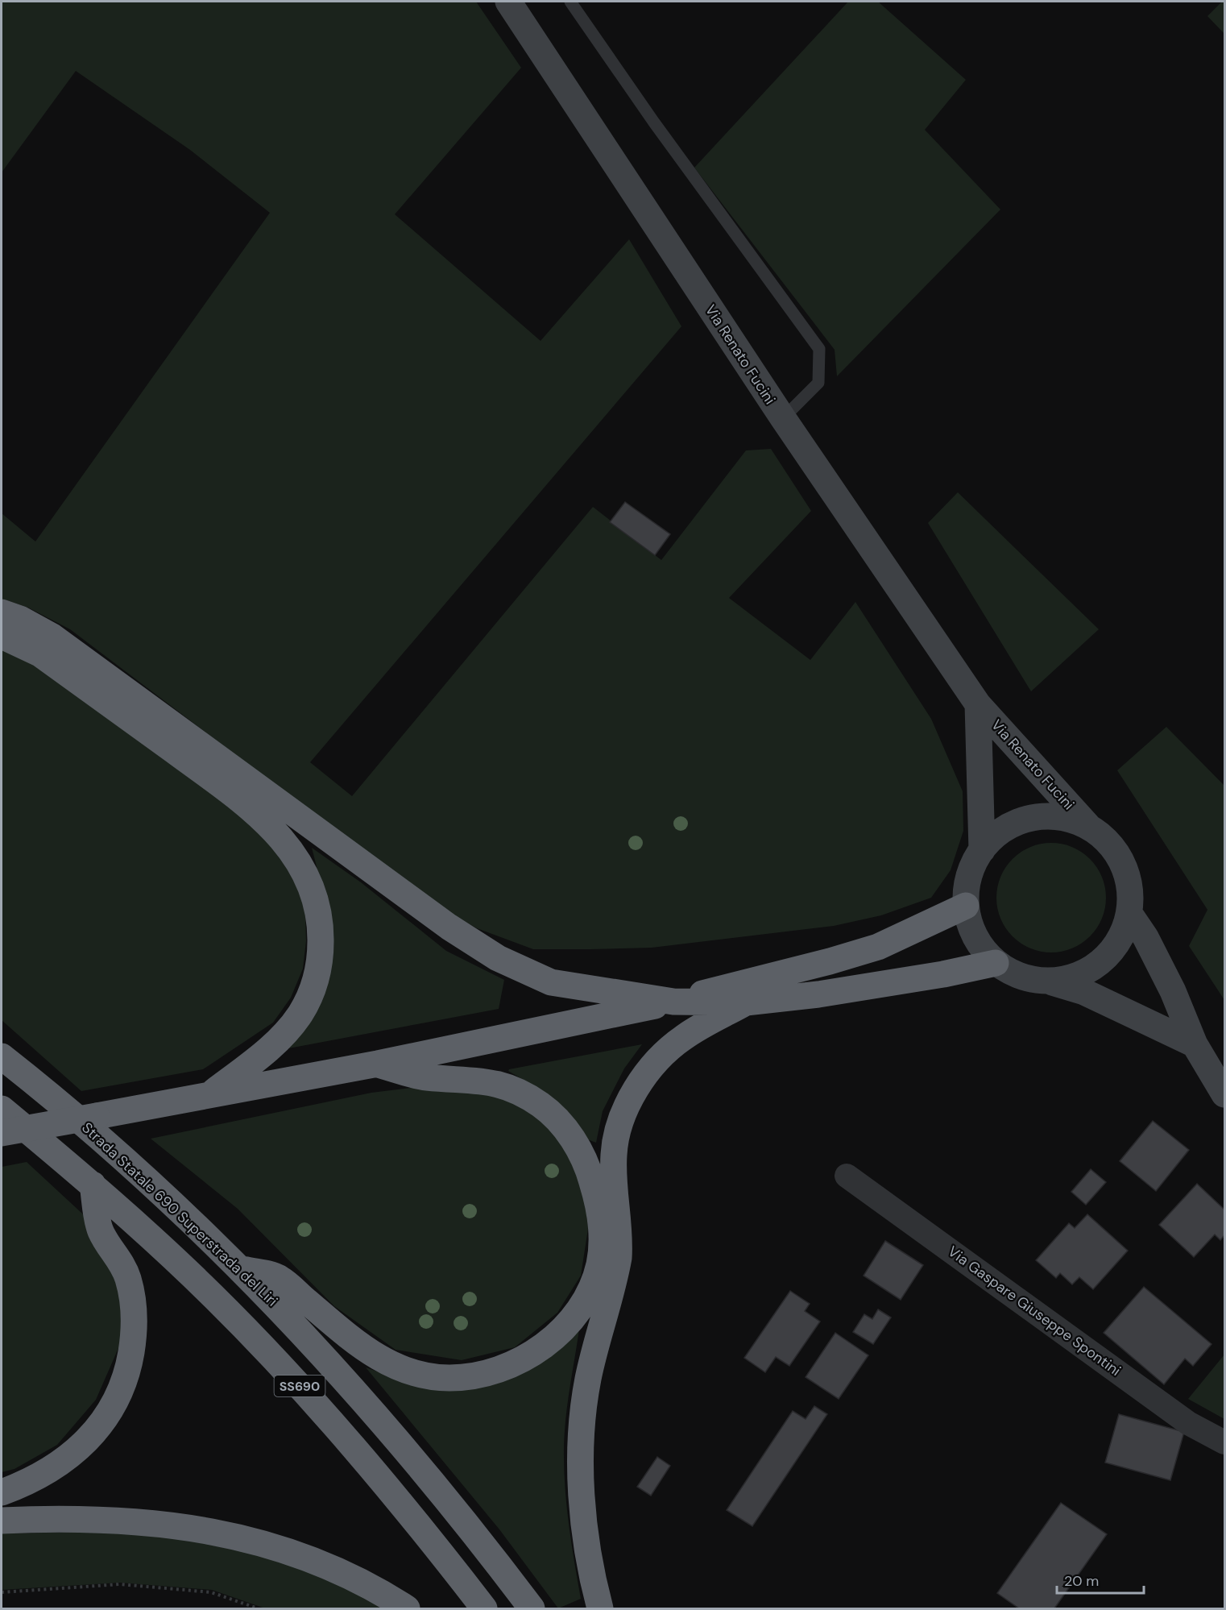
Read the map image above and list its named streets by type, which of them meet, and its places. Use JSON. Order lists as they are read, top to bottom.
{
  "streets": {
    "highway": ["Strada Statale 690 Superstrada del Liri", "SS690"],
    "street": ["Via Renato Fucini", "Via Gaspare Giuseppe Spontini"]
  },
  "scale_bar": "20 m"
}
